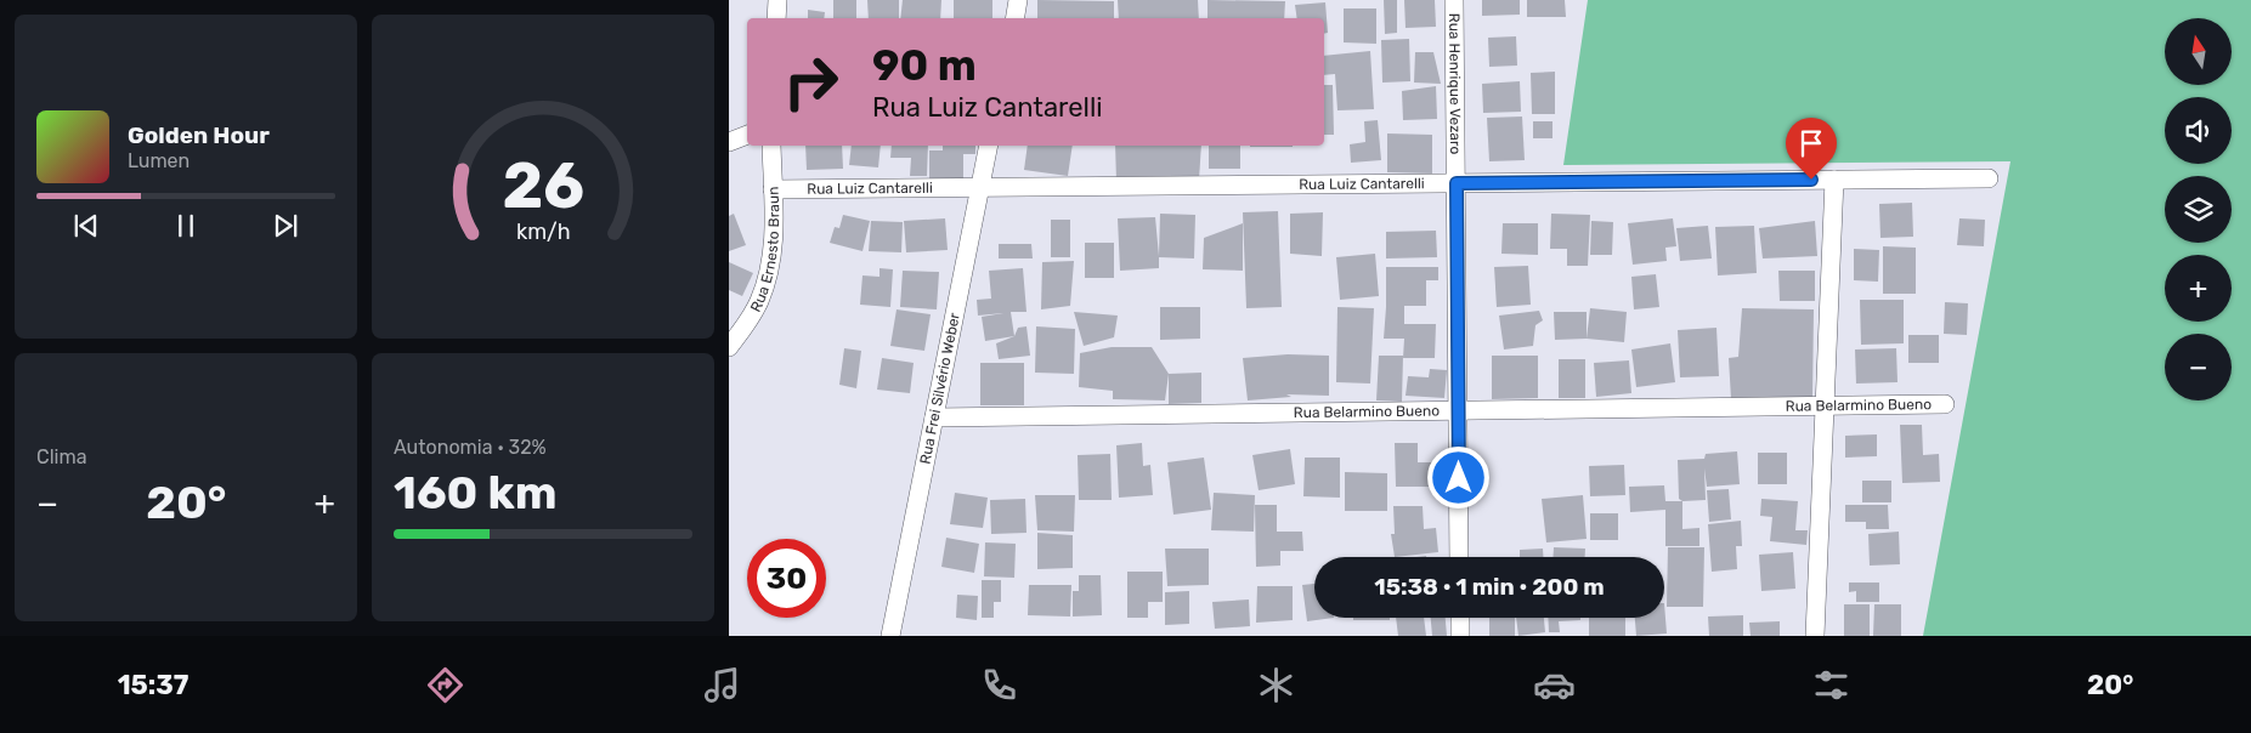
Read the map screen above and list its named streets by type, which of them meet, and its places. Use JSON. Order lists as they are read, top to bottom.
{
  "streets": {
    "street": [
      "Rua Henrique Vezaro",
      "Rua Luiz Cantarelli",
      "Rua Ernesto Braun",
      "Rua Frei Silvério Weber",
      "Rua Belarmino Bueno"
    ]
  },
  "crossings": [
    ["Rua Henrique Vezaro", "Rua Luiz Cantarelli"],
    ["Rua Henrique Vezaro", "Rua Belarmino Bueno"],
    ["Rua Luiz Cantarelli", "Rua Ernesto Braun"],
    ["Rua Luiz Cantarelli", "Rua Frei Silvério Weber"],
    ["Rua Frei Silvério Weber", "Rua Belarmino Bueno"]
  ],
  "north": "top",
  "page": {
    "map_buttons": ["+", "−"],
    "turn": ["90 m", "Rua Luiz Cantarelli"],
    "song": ["Golden Hour", "Lumen"],
    "tile": [
      "Clima",
      ["Autonomia · 32%", "160 km"]
    ],
    "heat": ["−", "20°", "+"],
    "limit": "30",
    "trip": "15:38 · 1 min · 200 m",
    "tabs": ["15:37", "20°"],
    "gauge": ["26", "km/h"]
  }
}
